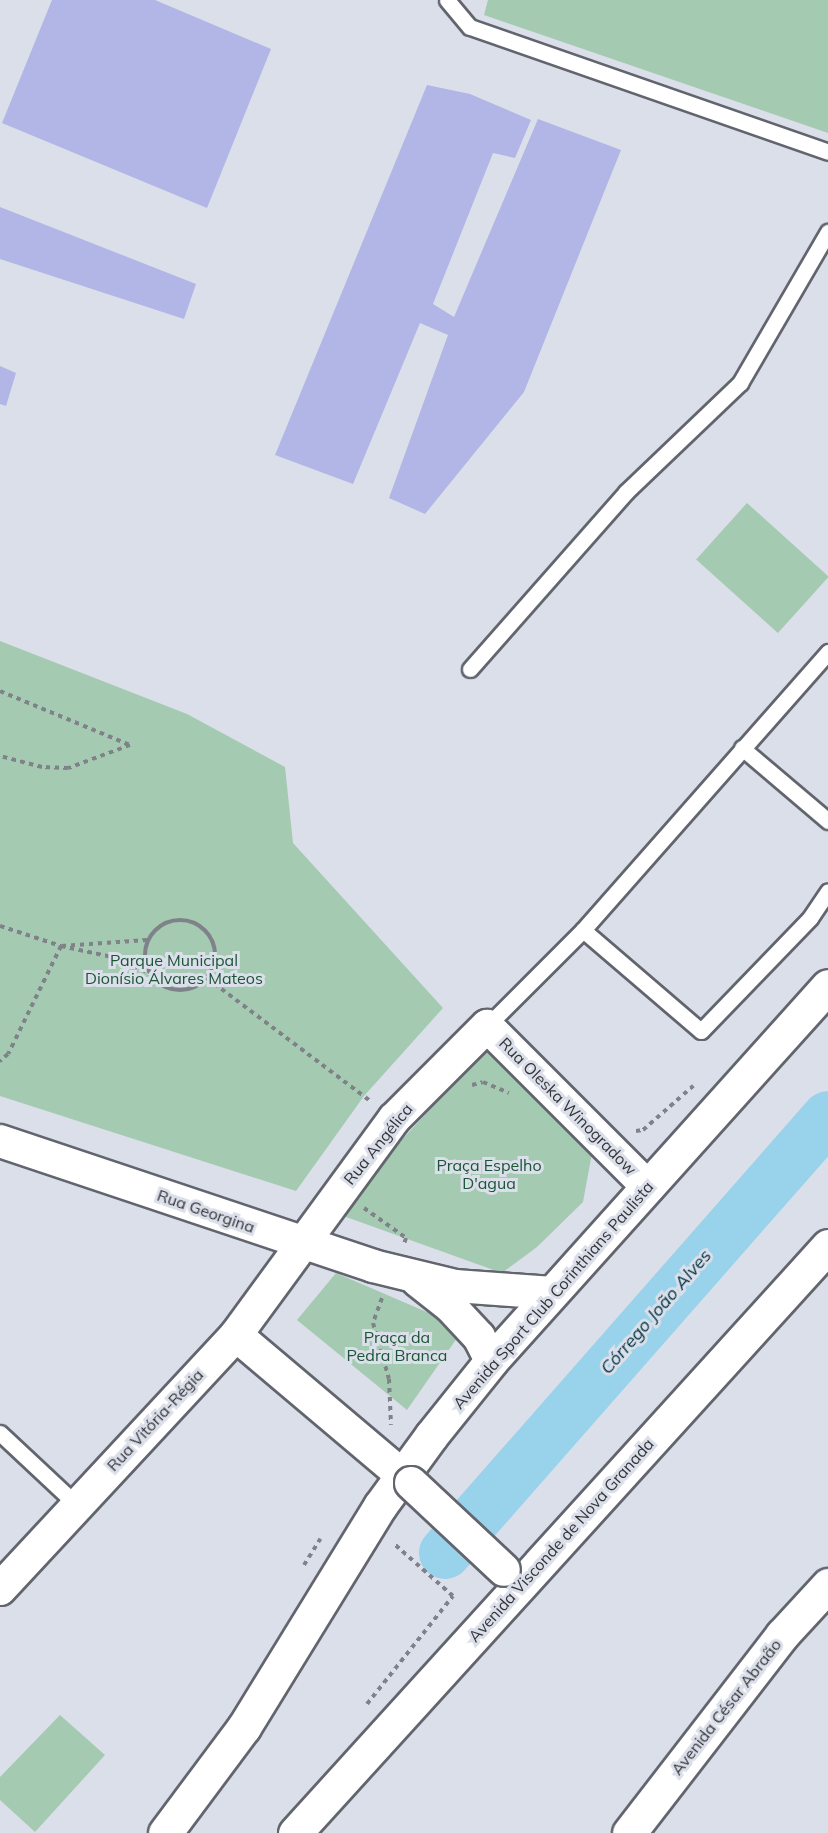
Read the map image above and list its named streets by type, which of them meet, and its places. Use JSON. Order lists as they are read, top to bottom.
{
  "streets": {
    "main road": ["Avenida Sport Club Corinthians Paulista", "Avenida Visconde de Nova Granada", "Avenida César Abraão"],
    "street": [
      "Rua Oleska Winogradow",
      "Rua Angélica",
      "Rua Georgina",
      "Rua Vitória-Régia"
    ]
  },
  "crossings": [
    ["Rua Oleska Winogradow", "Rua Angélica"],
    ["Rua Oleska Winogradow", "Avenida Sport Club Corinthians Paulista"],
    ["Rua Angélica", "Rua Georgina"],
    ["Rua Angélica", "Rua Vitória-Régia"],
    ["Rua Georgina", "Avenida Sport Club Corinthians Paulista"],
    ["Rua Georgina", "Rua Vitória-Régia"]
  ],
  "water": ["Córrego João Alves"],
  "parks": ["Parque Municipal Dionísio Álvares Mateos", "Praça Espelho D'agua", "Praça da Pedra Branca"]
}
